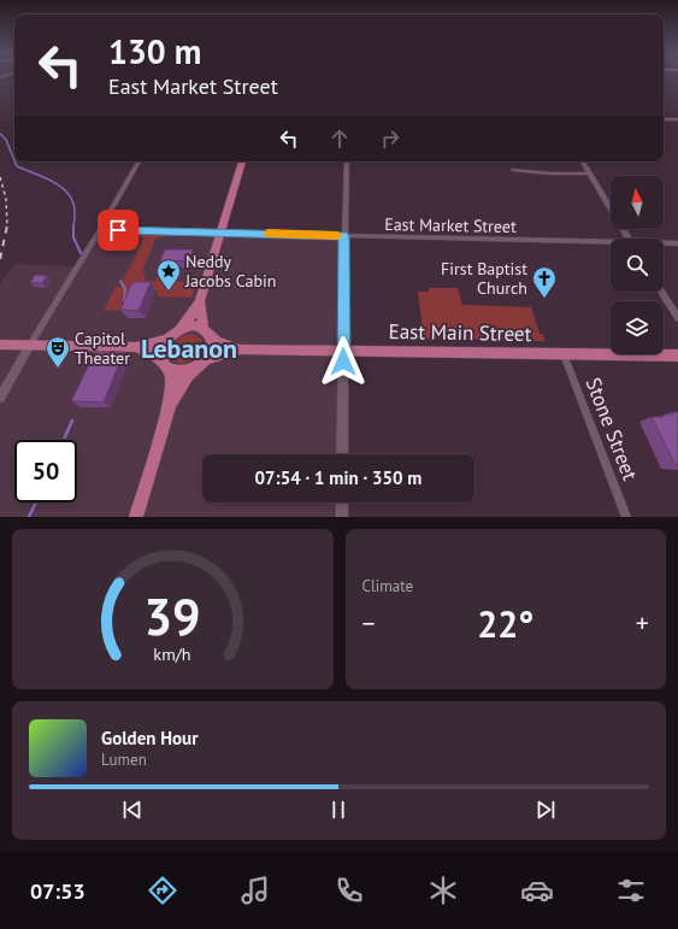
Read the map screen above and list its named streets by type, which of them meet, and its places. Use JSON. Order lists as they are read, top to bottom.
{
  "streets": {
    "main road": ["East Main Street"],
    "street": ["East Market Street", "Stone Street"]
  },
  "crossings": [
    ["East Main Street", "Stone Street"]
  ],
  "districts": ["Lebanon"],
  "places": {
    "place": ["Neddy Jacobs Cabin"],
    "church": ["First Baptist Church"],
    "theatre": ["Capitol Theater"]
  },
  "north": "top",
  "page": {
    "turn": ["130 m", "East Market Street"],
    "limit": "50",
    "trip": "07:54 · 1 min · 350 m",
    "tile": "Climate",
    "heat": ["−", "22°", "+"],
    "song": ["Golden Hour", "Lumen"],
    "tabs": "07:53",
    "gauge": ["39", "km/h"]
  }
}
